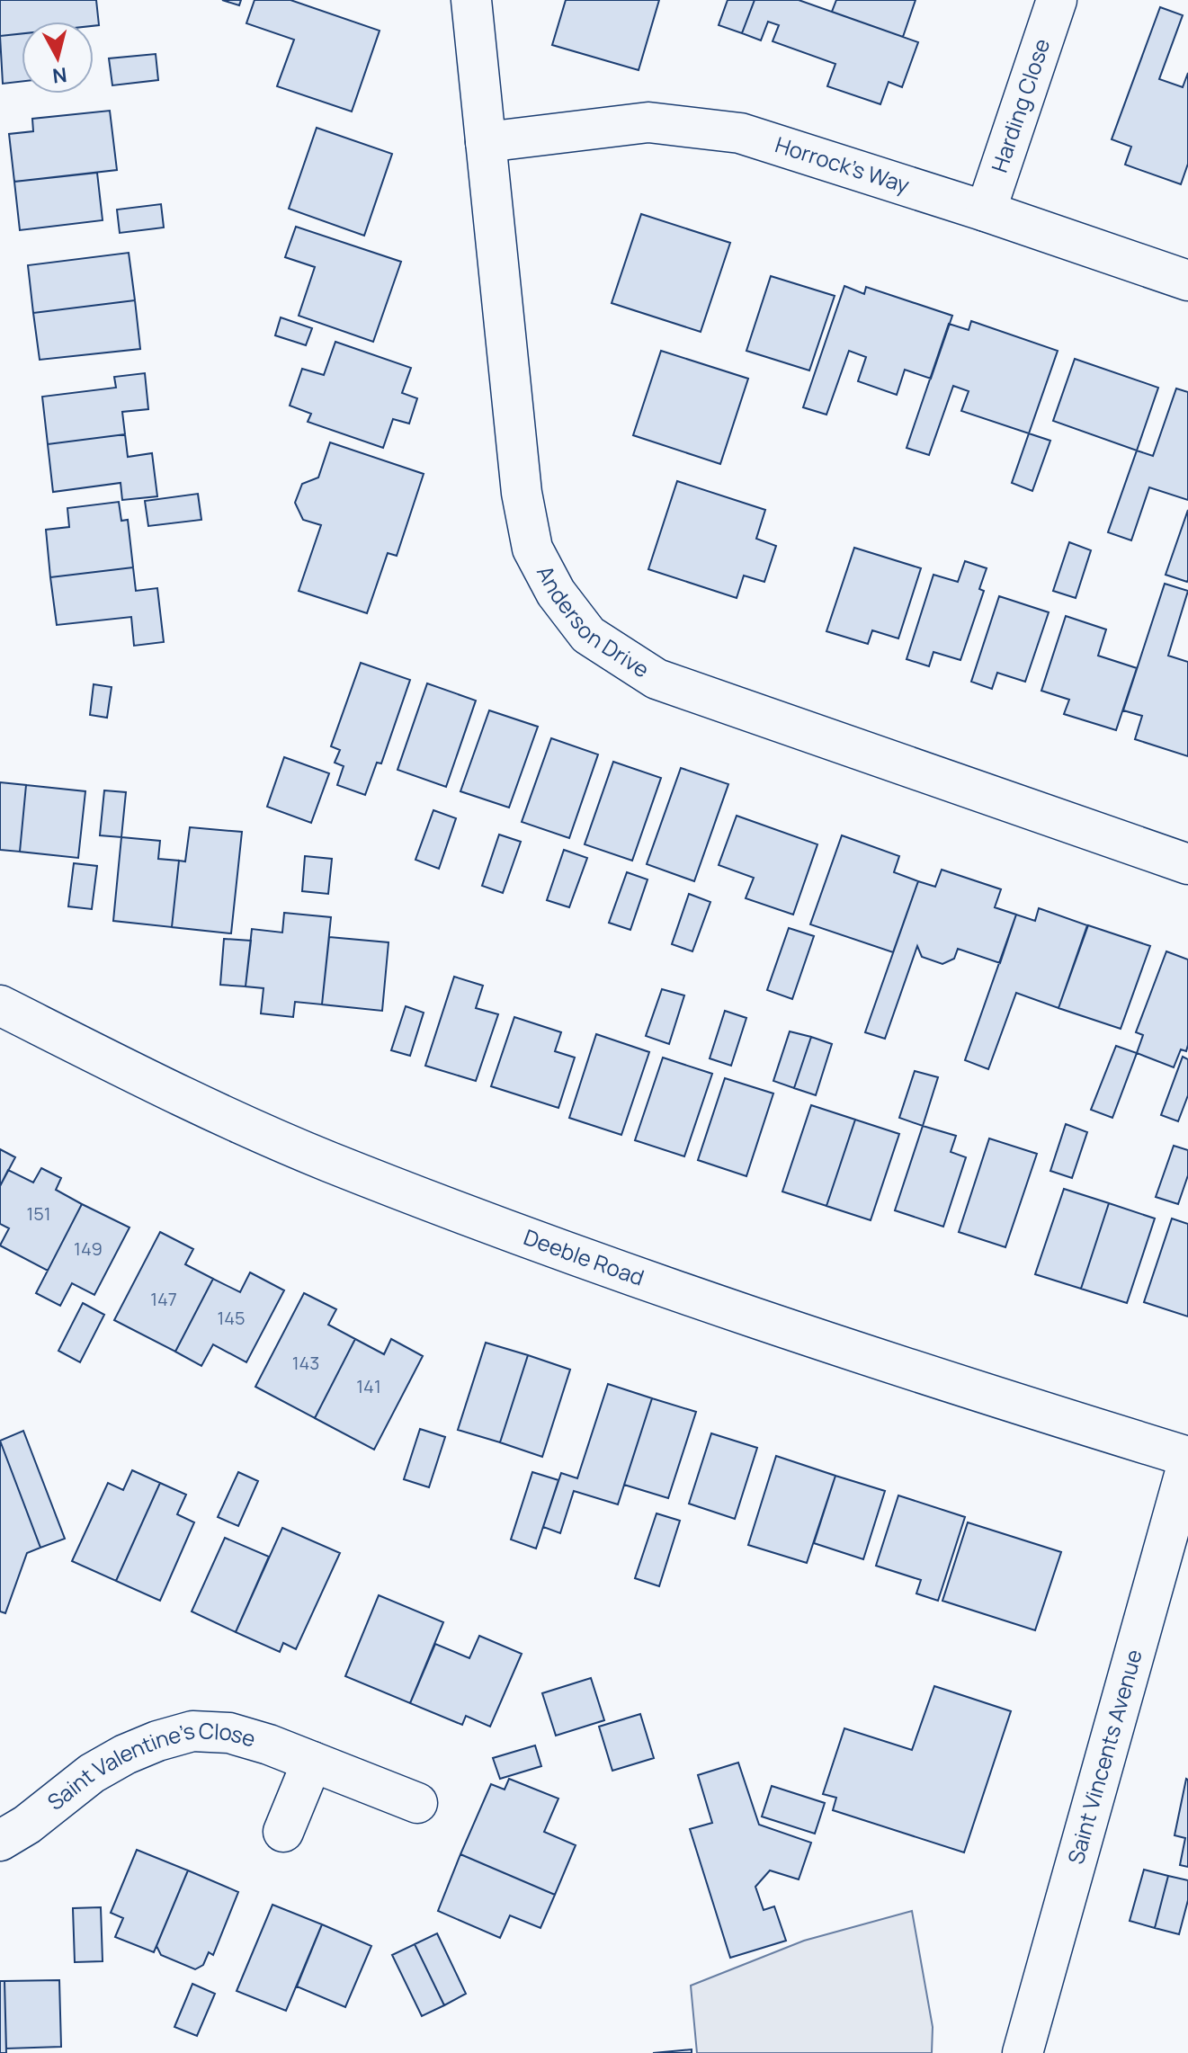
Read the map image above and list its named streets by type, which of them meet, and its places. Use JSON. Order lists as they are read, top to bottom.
{
  "streets": {
    "street": [
      "Harding Close",
      "Horrock's Way",
      "Anderson Drive",
      "Deeble Road",
      "Saint Vincents Avenue",
      "Saint Valentine's Close"
    ]
  },
  "crossings": [
    ["Harding Close", "Horrock's Way"],
    ["Horrock's Way", "Anderson Drive"],
    ["Deeble Road", "Saint Vincents Avenue"]
  ],
  "house_numbers": [
    "151",
    "149",
    "147",
    "145",
    "143",
    "141"
  ],
  "north": "bottom"
}
